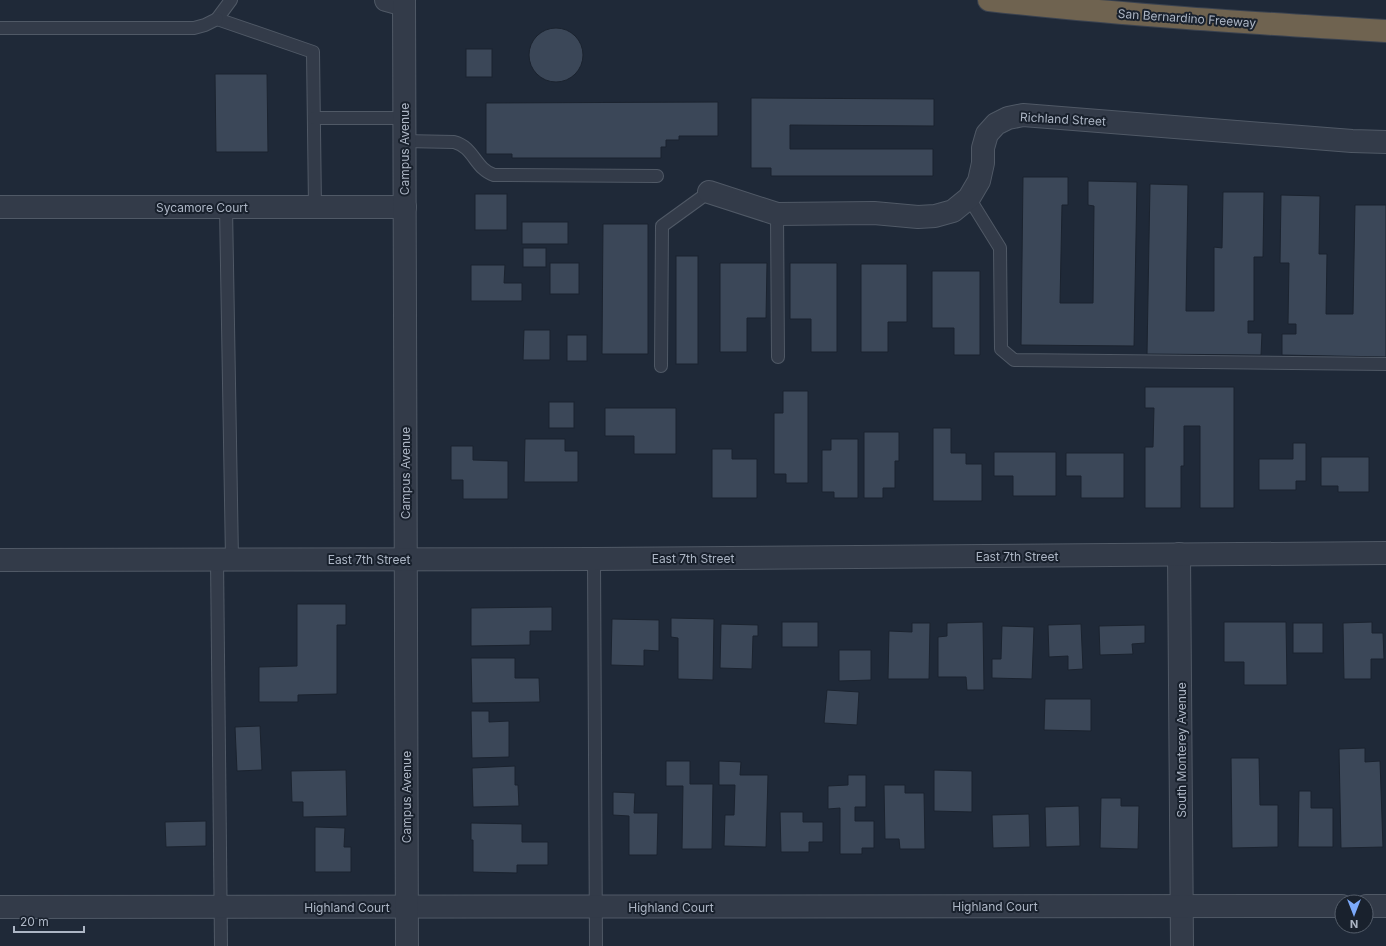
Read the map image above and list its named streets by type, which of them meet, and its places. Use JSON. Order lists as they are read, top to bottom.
{
  "streets": {
    "highway": ["San Bernardino Freeway"],
    "street": [
      "Richland Street",
      "Campus Avenue",
      "Sycamore Court",
      "East 7th Street",
      "South Monterey Avenue",
      "Highland Court"
    ]
  },
  "crossings": [
    ["Campus Avenue", "Sycamore Court"],
    ["Campus Avenue", "East 7th Street"],
    ["Campus Avenue", "Highland Court"],
    ["East 7th Street", "South Monterey Avenue"],
    ["South Monterey Avenue", "Highland Court"]
  ],
  "scale_bar": "20 m",
  "north": "bottom"
}
